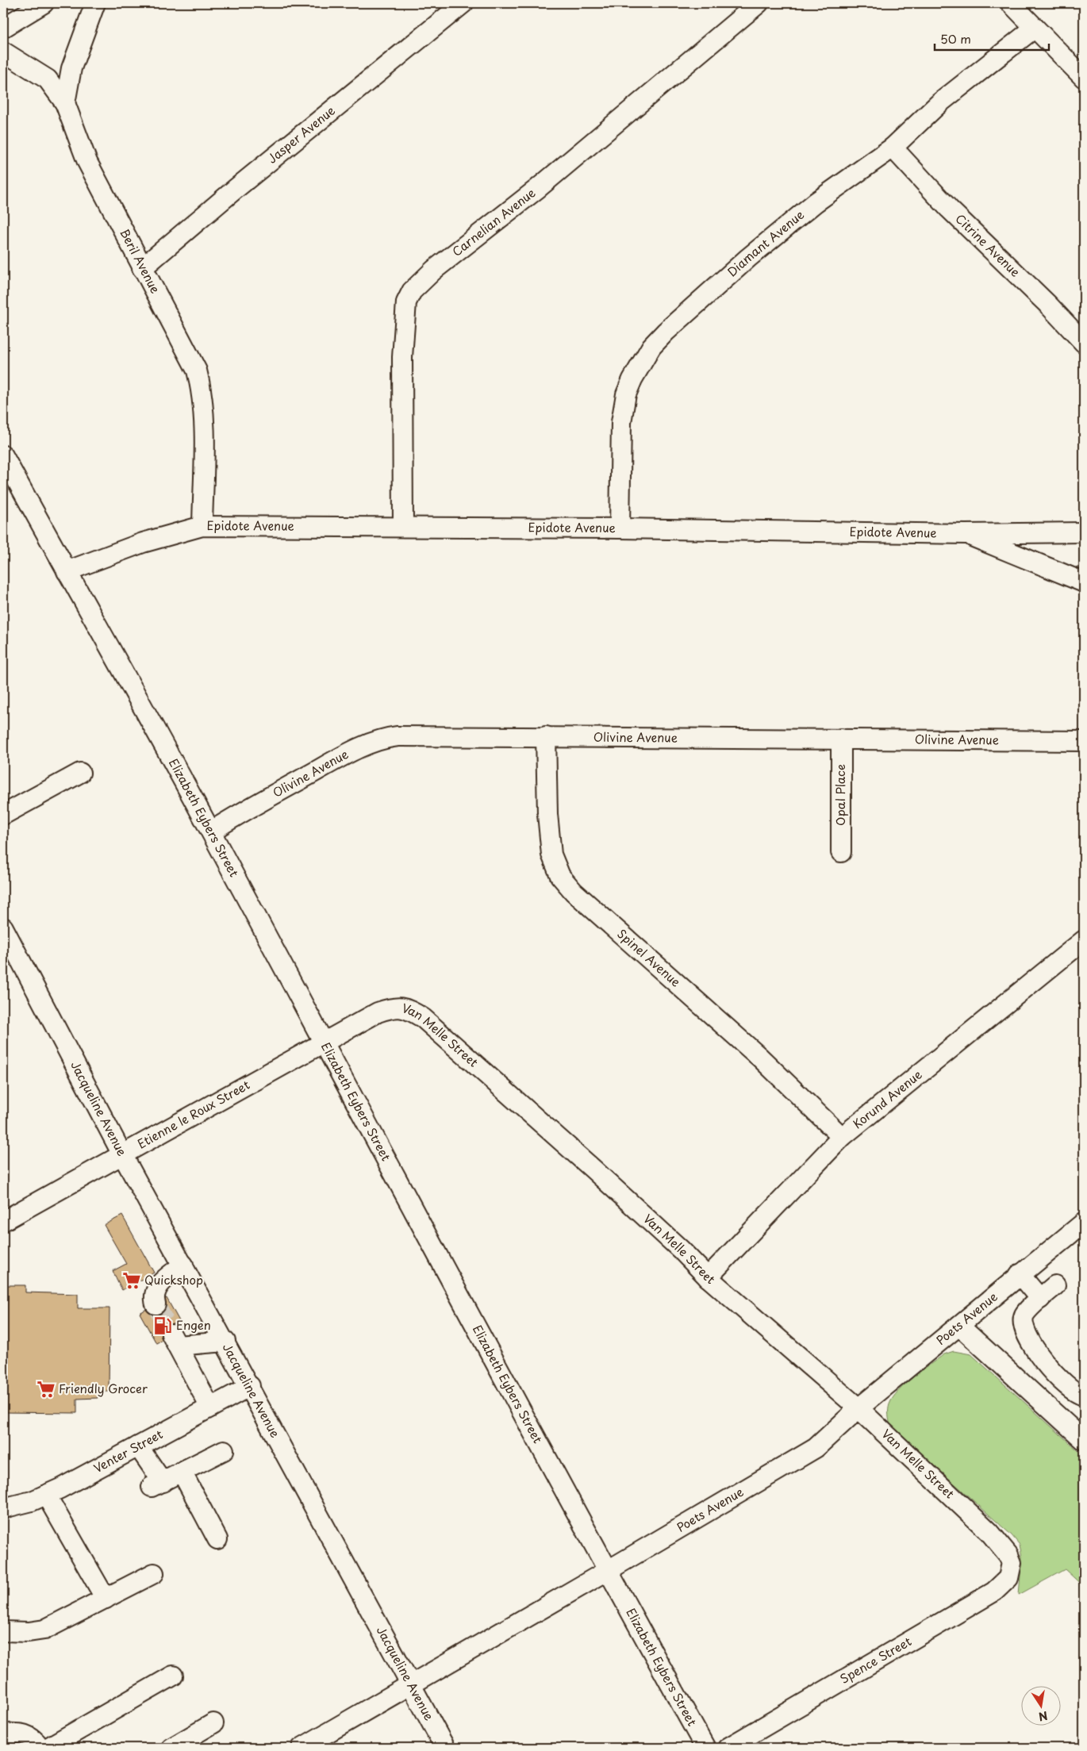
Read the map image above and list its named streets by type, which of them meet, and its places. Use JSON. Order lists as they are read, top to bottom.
{
  "streets": {
    "street": [
      "Jasper Avenue",
      "Carnelian Avenue",
      "Diamant Avenue",
      "Citrine Avenue",
      "Beril Avenue",
      "Epidote Avenue",
      "Olivine Avenue",
      "Opal Place",
      "Elizabeth Eybers Street",
      "Spinel Avenue",
      "Van Melle Street",
      "Korund Avenue",
      "Jacqueline Avenue",
      "Etienne le Roux Street",
      "Poets Avenue",
      "Venter Street",
      "Spence Street"
    ]
  },
  "crossings": [
    ["Jasper Avenue", "Beril Avenue"],
    ["Carnelian Avenue", "Epidote Avenue"],
    ["Diamant Avenue", "Citrine Avenue"],
    ["Diamant Avenue", "Epidote Avenue"],
    ["Beril Avenue", "Epidote Avenue"],
    ["Epidote Avenue", "Elizabeth Eybers Street"],
    ["Olivine Avenue", "Opal Place"],
    ["Olivine Avenue", "Elizabeth Eybers Street"],
    ["Olivine Avenue", "Spinel Avenue"],
    ["Elizabeth Eybers Street", "Van Melle Street"],
    ["Elizabeth Eybers Street", "Etienne le Roux Street"],
    ["Elizabeth Eybers Street", "Poets Avenue"],
    ["Spinel Avenue", "Korund Avenue"],
    ["Van Melle Street", "Korund Avenue"],
    ["Van Melle Street", "Etienne le Roux Street"],
    ["Van Melle Street", "Poets Avenue"],
    ["Van Melle Street", "Spence Street"],
    ["Jacqueline Avenue", "Etienne le Roux Street"],
    ["Jacqueline Avenue", "Poets Avenue"],
    ["Jacqueline Avenue", "Venter Street"]
  ],
  "places": {
    "supermarket": ["Quickshop", "Friendly Grocer"],
    "fuel station": ["Engen"]
  },
  "scale_bar": "50 m",
  "north": "bottom"
}
